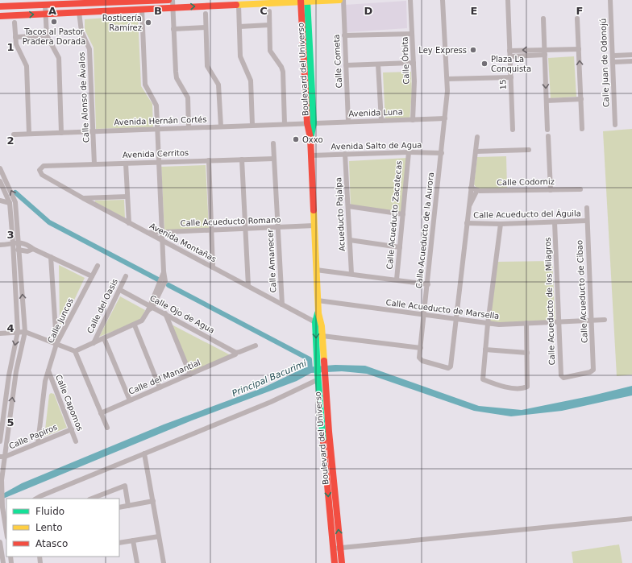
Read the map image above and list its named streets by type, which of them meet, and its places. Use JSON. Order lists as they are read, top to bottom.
{
  "streets": {
    "street": [
      "Calle Órbita",
      "Calle Cometa",
      "Calle Juan de Odonojú",
      "Boulevard del Universo",
      "15",
      "Calle Alonso de Ávalos",
      "Avenida Luna",
      "Avenida Hernán Cortés",
      "Avenida Salto de Agua",
      "Avenida Cerritos",
      "Calle Codorniz",
      "Acueducto Pajalpa",
      "Calle Acueducto del Águila",
      "Calle Acueducto Zacatecas",
      "Calle Acueducto Romano",
      "Calle Acueducto de la Aurora",
      "Avenida Montañas",
      "Calle Amanecer",
      "Calle Acueducto de Cibao",
      "Calle Acueducto de los Milagros",
      "Calle del Oasis",
      "Calle Acueducto de Marsella",
      "Calle Ojo de Agua",
      "Calle Juncos",
      "Calle del Manantial",
      "Calle Capomos",
      "Calle Papiros"
    ]
  },
  "crossings": [
    ["Calle Órbita", "Avenida Luna"],
    ["Calle Cometa", "Avenida Luna"],
    ["Boulevard del Universo", "Avenida Luna"],
    ["Boulevard del Universo", "Avenida Hernán Cortés"],
    ["Boulevard del Universo", "Avenida Salto de Agua"],
    ["Boulevard del Universo", "Calle Acueducto Romano"],
    ["Boulevard del Universo", "Avenida Montañas"],
    ["Boulevard del Universo", "Calle Acueducto de Marsella"],
    ["Calle Alonso de Ávalos", "Avenida Hernán Cortés"],
    ["Calle Alonso de Ávalos", "Avenida Cerritos"],
    ["Avenida Luna", "Avenida Hernán Cortés"],
    ["Avenida Luna", "Calle Acueducto de la Aurora"],
    ["Avenida Salto de Agua", "Acueducto Pajalpa"],
    ["Avenida Salto de Agua", "Calle Acueducto Zacatecas"],
    ["Avenida Salto de Agua", "Calle Acueducto de la Aurora"],
    ["Avenida Cerritos", "Avenida Montañas"],
    ["Avenida Cerritos", "Calle Amanecer"],
    ["Calle Acueducto del Águila", "Calle Acueducto de Cibao"],
    ["Calle Acueducto del Águila", "Calle Acueducto de los Milagros"],
    ["Calle Acueducto Romano", "Avenida Montañas"],
    ["Calle Acueducto Romano", "Calle Amanecer"],
    ["Calle Acueducto de la Aurora", "Calle Acueducto de Marsella"],
    ["Avenida Montañas", "Calle Amanecer"],
    ["Calle Acueducto de Cibao", "Calle Acueducto de los Milagros"],
    ["Calle Acueducto de Cibao", "Calle Acueducto de Marsella"],
    ["Calle Acueducto de los Milagros", "Calle Acueducto de Marsella"],
    ["Calle del Oasis", "Calle Ojo de Agua"],
    ["Calle Ojo de Agua", "Calle del Manantial"],
    ["Calle Juncos", "Calle Capomos"],
    ["Calle Juncos", "Calle Papiros"],
    ["Calle Capomos", "Calle Papiros"]
  ],
  "water": ["Principal Bacurimi"],
  "places": [
    "Tacos al Pastor Pradera Dorada",
    "Rosticería Ramírez",
    "Ley Express",
    "Plaza La Conquista",
    "Oxxo"
  ],
  "legend": ["Fluido", "Lento", "Atasco"],
  "grid": {
    "columns": [
      "A",
      "B",
      "C",
      "D",
      "E",
      "F"
    ],
    "rows": [
      "1",
      "2",
      "3",
      "4",
      "5"
    ]
  }
}
